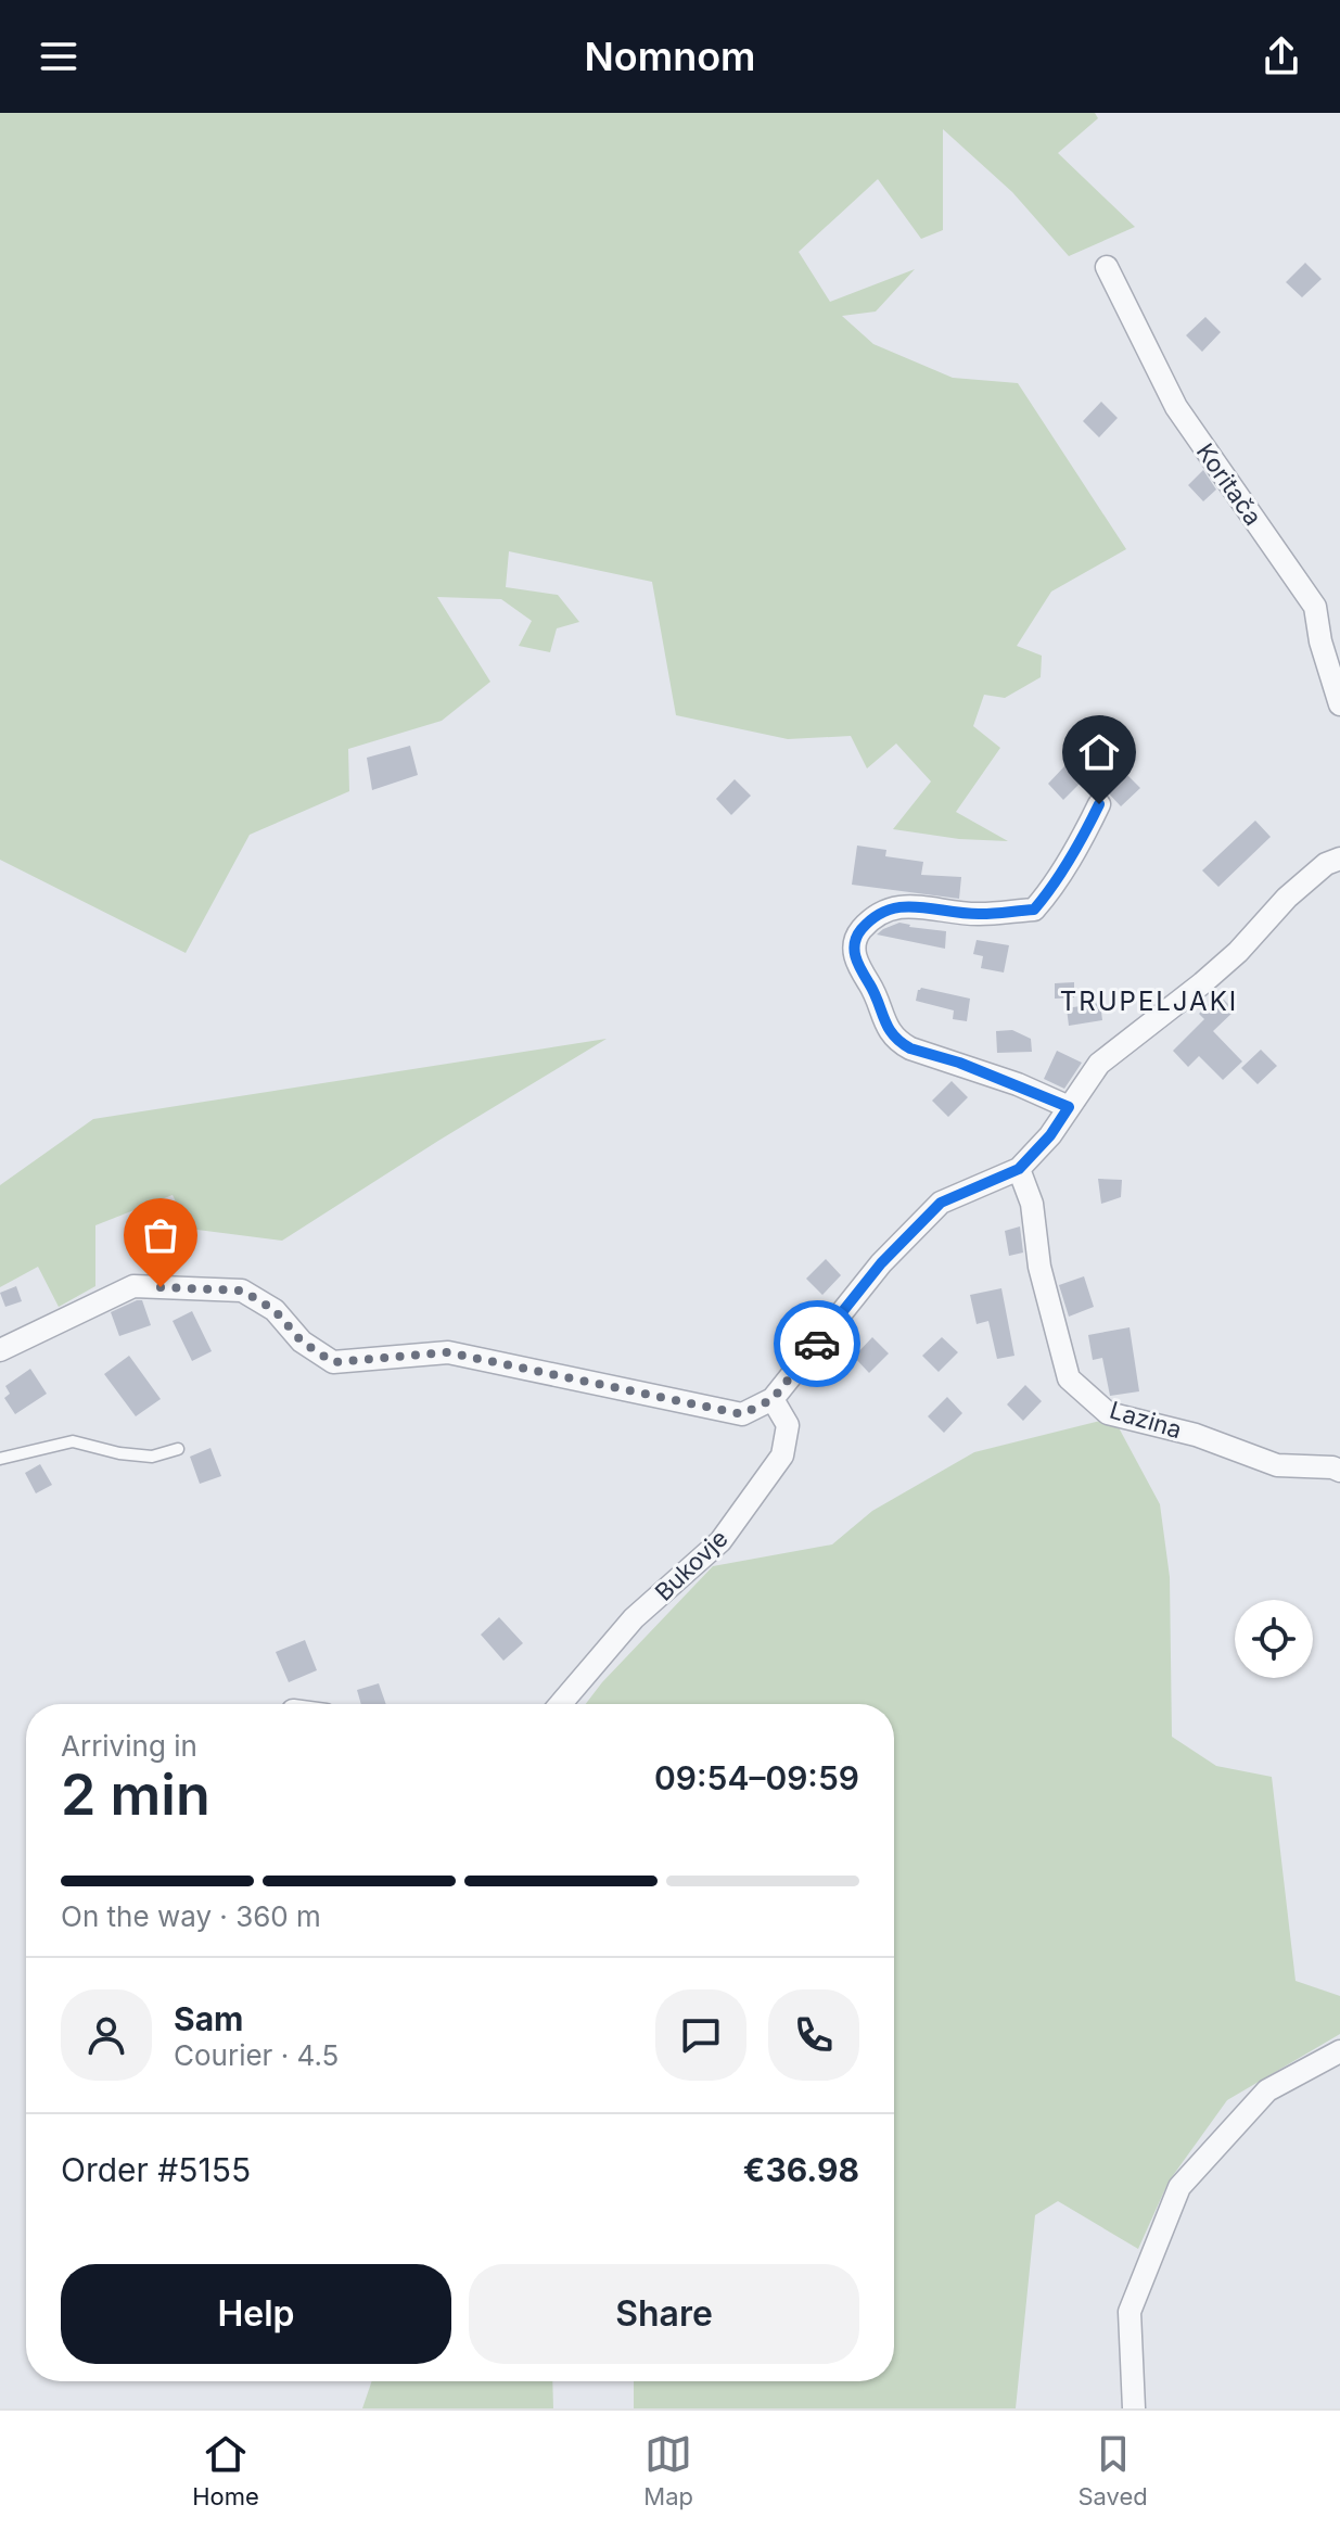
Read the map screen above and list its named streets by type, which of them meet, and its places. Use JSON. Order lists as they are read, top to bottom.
{
  "streets": {
    "street": ["Koritača", "Lazina", "Bukovje"]
  },
  "districts": ["TRUPELJAKI"],
  "page": {
    "header": "Nomnom",
    "heading": ["2 min", "Arriving in", "09:54–09:59"],
    "panel": [
      "Sam",
      "Courier · 4.5",
      "Order #5155",
      "€36.98"
    ],
    "bar": "On the way · 360 m",
    "buttons": ["Help", "Share"],
    "tabs": ["Home", "Map", "Saved"]
  }
}
